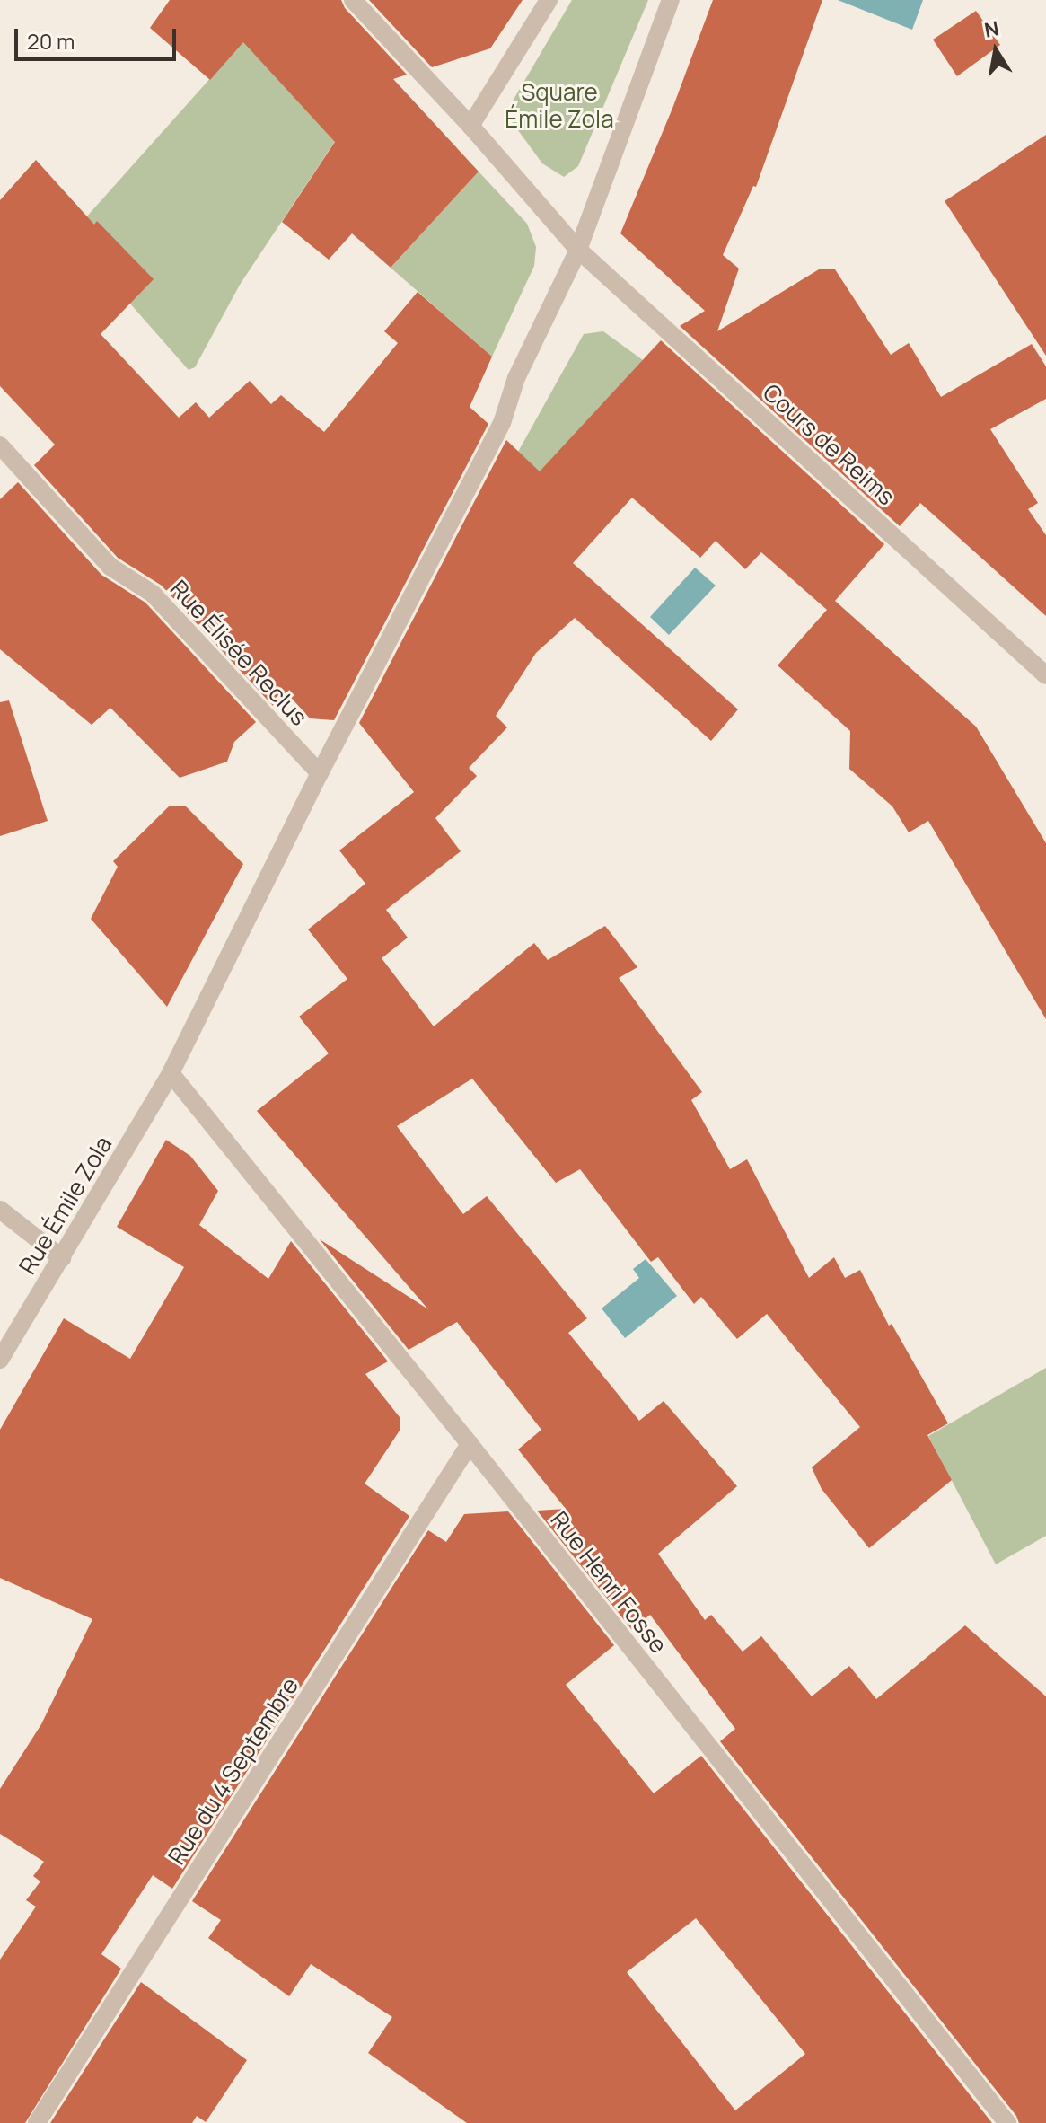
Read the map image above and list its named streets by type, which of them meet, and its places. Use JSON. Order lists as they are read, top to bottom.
{
  "streets": {
    "street": [
      "Cours de Reims",
      "Rue Élisée Reclus",
      "Rue Émile Zola",
      "Rue Henri Fosse",
      "Rue du 4 Septembre"
    ]
  },
  "crossings": [
    ["Cours de Reims", "Rue Émile Zola"],
    ["Rue Élisée Reclus", "Rue Émile Zola"],
    ["Rue Émile Zola", "Rue Henri Fosse"],
    ["Rue Henri Fosse", "Rue du 4 Septembre"]
  ],
  "parks": ["Square Émile Zola"],
  "scale_bar": "20 m",
  "north": "top"
}
